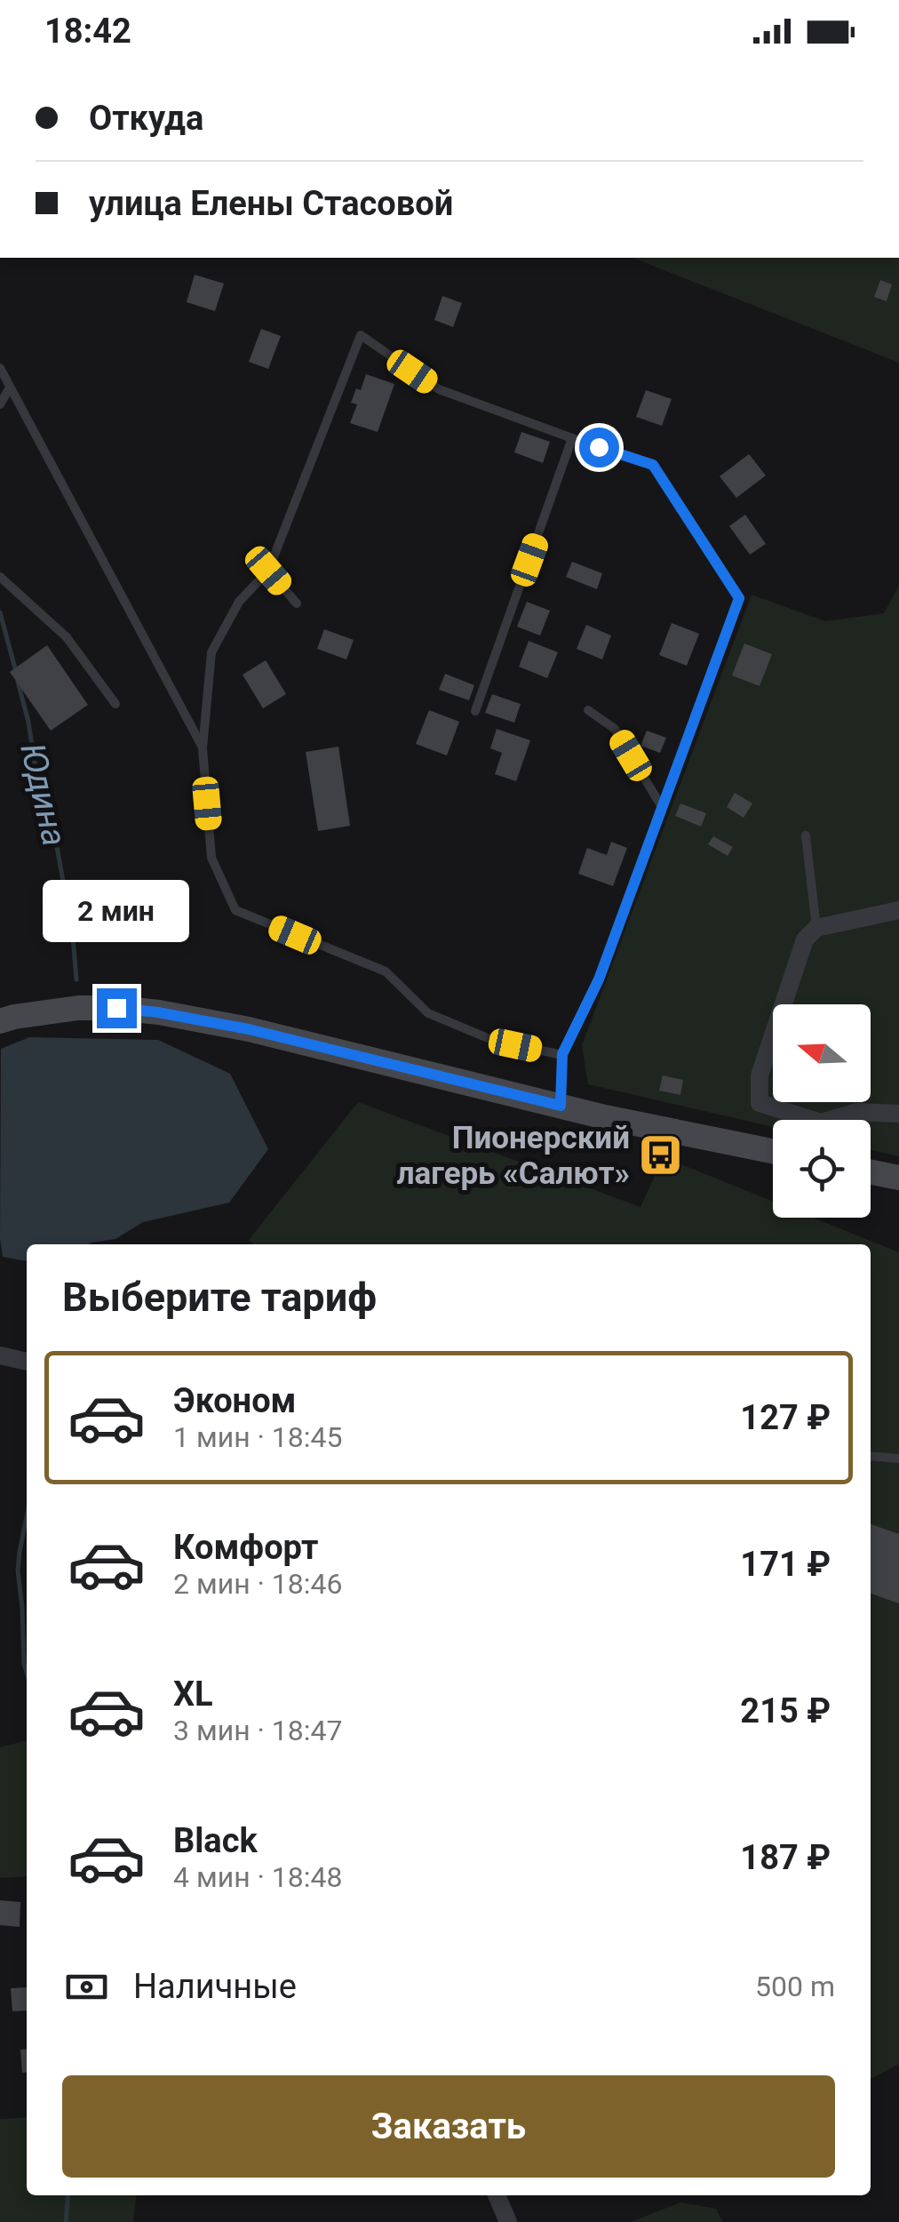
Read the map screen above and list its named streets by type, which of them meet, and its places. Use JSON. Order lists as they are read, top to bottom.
{
  "water": ["Юдина"],
  "places": {
    "bus stop": ["Пионерский лагерь «Салют»"]
  },
  "north": "left",
  "page": {
    "status": "18:42",
    "banner": ["Откуда", "улица Елены Стасовой"],
    "bubble": "2 мин",
    "heading": "Выберите тариф",
    "list": [
      {
        "name": "Эконом",
        "note": "1 мин · 18:45",
        "value": "127 ₽"
      },
      {
        "name": "Комфорт",
        "note": "2 мин · 18:46",
        "value": "171 ₽"
      },
      {
        "name": "XL",
        "note": "3 мин · 18:47",
        "value": "215 ₽"
      },
      {
        "name": "Black",
        "note": "4 мин · 18:48",
        "value": "187 ₽"
      }
    ],
    "pay": ["Наличные", "500 m"],
    "buttons": "Заказать"
  }
}
